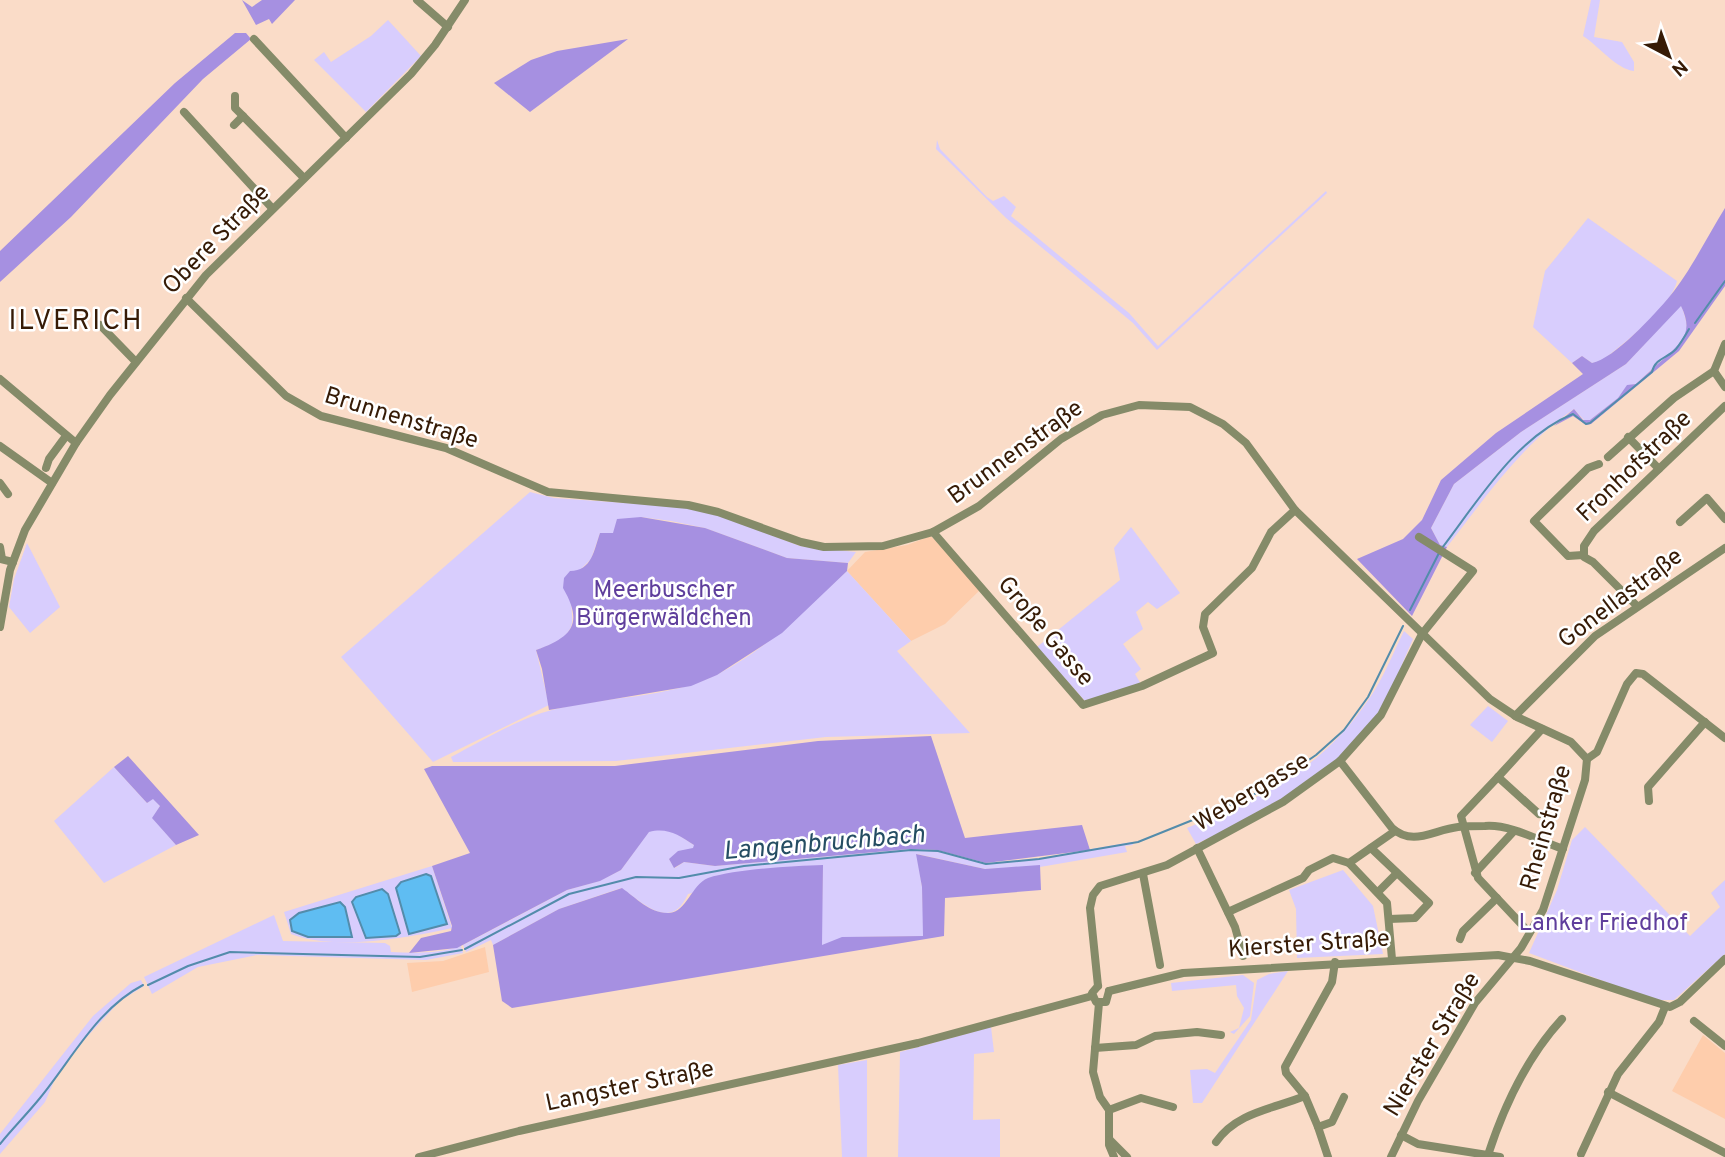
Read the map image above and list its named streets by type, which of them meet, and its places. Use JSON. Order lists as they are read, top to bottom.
{
  "streets": {
    "street": [
      "Obere Straße",
      "Brunnenstraße",
      "Fronhofstraße",
      "Gonellastraße",
      "Große Gasse",
      "Webergasse",
      "Rheinstraße",
      "Kierster Straße",
      "Nierster Straße",
      "Langster Straße"
    ]
  },
  "crossings": [
    ["Obere Straße", "Brunnenstraße"],
    ["Brunnenstraße", "Gonellastraße"],
    ["Brunnenstraße", "Große Gasse"],
    ["Brunnenstraße", "Webergasse"],
    ["Brunnenstraße", "Rheinstraße"],
    ["Webergasse", "Kierster Straße"],
    ["Webergasse", "Langster Straße"],
    ["Rheinstraße", "Kierster Straße"],
    ["Rheinstraße", "Nierster Straße"],
    ["Kierster Straße", "Nierster Straße"],
    ["Kierster Straße", "Langster Straße"]
  ],
  "districts": ["ILVERICH"],
  "water": ["Langenbruchbach"],
  "parks": ["Meerbuscher Bürgerwäldchen", "Lanker Friedhof"],
  "north": "bottom right"
}
